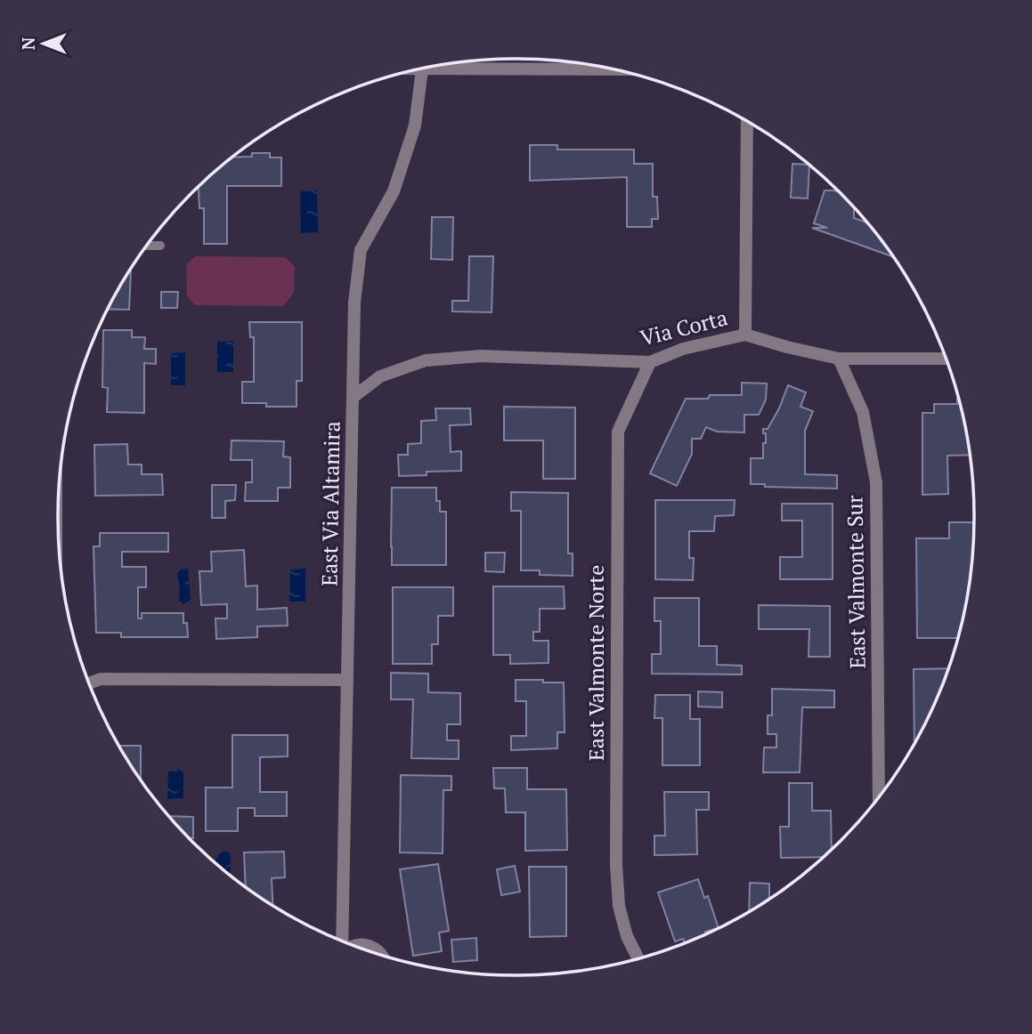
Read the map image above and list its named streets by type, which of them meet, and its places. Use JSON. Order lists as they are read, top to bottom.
{
  "streets": {
    "street": [
      "Via Corta",
      "East Via Altamira",
      "East Valmonte Sur",
      "East Valmonte Norte"
    ]
  },
  "crossings": [
    ["Via Corta", "East Via Altamira"],
    ["Via Corta", "East Valmonte Sur"],
    ["Via Corta", "East Valmonte Norte"]
  ],
  "north": "left"
}
